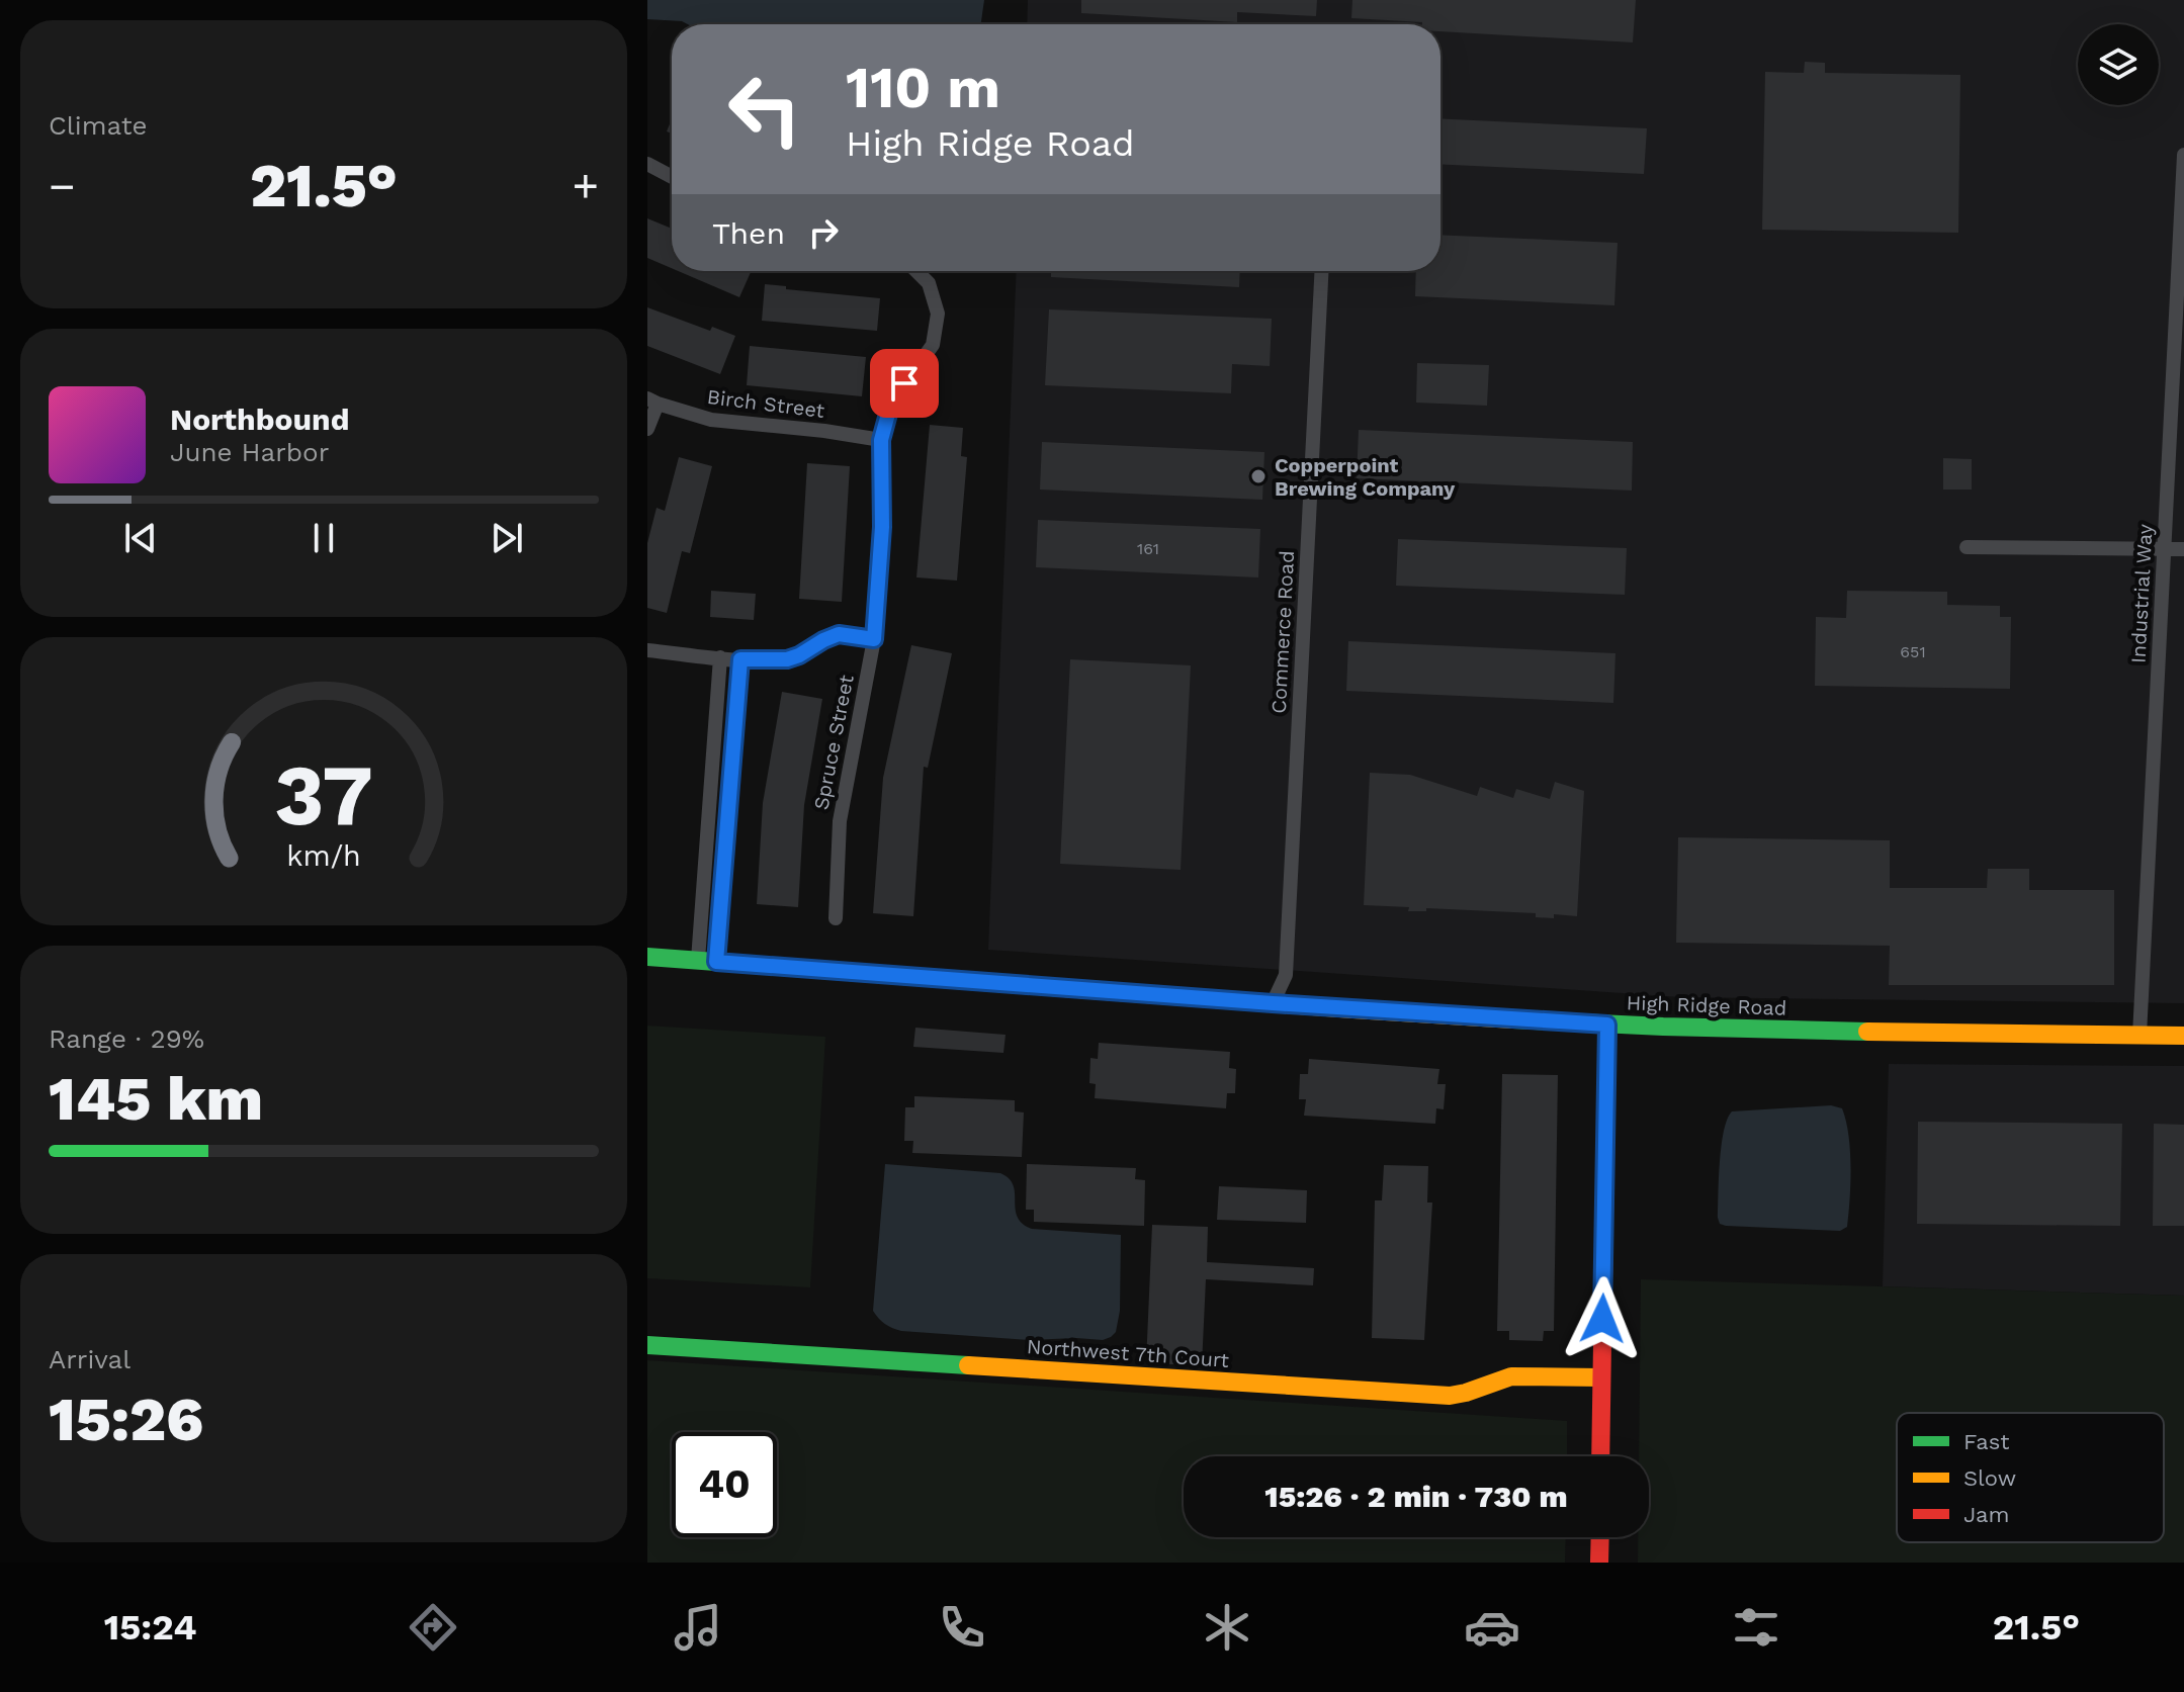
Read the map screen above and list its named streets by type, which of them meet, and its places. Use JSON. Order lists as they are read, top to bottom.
{
  "streets": {
    "street": [
      "Birch Street",
      "Industrial Way",
      "Commerce Road",
      "Spruce Street",
      "High Ridge Road",
      "Northwest 7th Court"
    ]
  },
  "crossings": [
    ["Birch Street", "Spruce Street"],
    ["Industrial Way", "High Ridge Road"],
    ["Commerce Road", "High Ridge Road"]
  ],
  "places": ["Copperpoint Brewing Company"],
  "house_numbers": ["161", "651"],
  "legend": ["Fast", "Slow", "Jam"],
  "page": {
    "tile": [
      "Climate",
      ["Range · 29%", "145 km"],
      ["Arrival", "15:26"]
    ],
    "turn": ["110 m", "High Ridge Road"],
    "heat": ["−", "21.5°", "+"],
    "then": "Then",
    "song": ["Northbound", "June Harbor"],
    "limit": "40",
    "trip": "15:26 · 2 min · 730 m",
    "tabs": ["15:24", "21.5°"],
    "gauge": ["37", "km/h"]
  }
}
